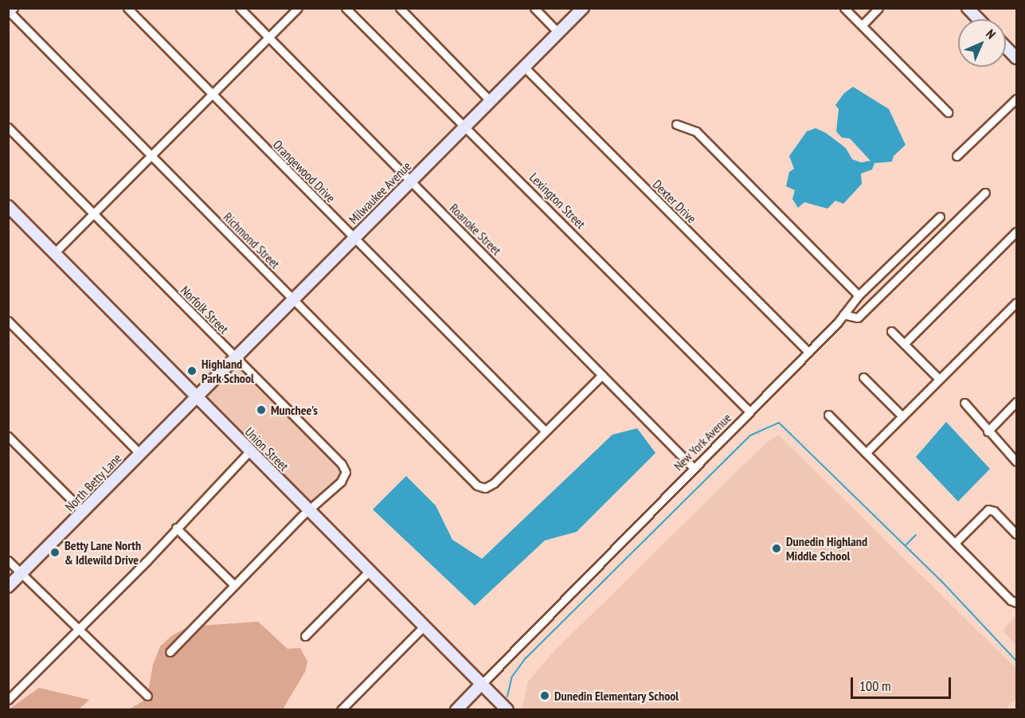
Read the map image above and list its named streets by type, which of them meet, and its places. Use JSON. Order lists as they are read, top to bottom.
{
  "streets": {
    "street": [
      "Orangewood Drive",
      "Milwaukee Avenue",
      "Lexington Street",
      "Dexter Drive",
      "Roanoke Street",
      "Richmond Street",
      "Norfolk Street",
      "New York Avenue",
      "Union Street",
      "North Betty Lane"
    ]
  },
  "crossings": [
    ["Orangewood Drive", "Milwaukee Avenue"],
    ["Orangewood Drive", "Richmond Street"],
    ["Milwaukee Avenue", "Lexington Street"],
    ["Milwaukee Avenue", "Dexter Drive"],
    ["Milwaukee Avenue", "Roanoke Street"],
    ["Milwaukee Avenue", "Richmond Street"],
    ["Milwaukee Avenue", "Norfolk Street"],
    ["Milwaukee Avenue", "Union Street"],
    ["Milwaukee Avenue", "North Betty Lane"],
    ["Lexington Street", "New York Avenue"],
    ["Dexter Drive", "New York Avenue"],
    ["Roanoke Street", "New York Avenue"],
    ["Norfolk Street", "Union Street"],
    ["New York Avenue", "Union Street"],
    ["Union Street", "North Betty Lane"]
  ],
  "places": [
    "Highland Park School",
    "Munchee's",
    "Dunedin Highland Middle School",
    "Betty Lane North & Idlewild Drive",
    "Dunedin Elementary School"
  ],
  "scale_bar": "100 m",
  "north": "top right"
}
